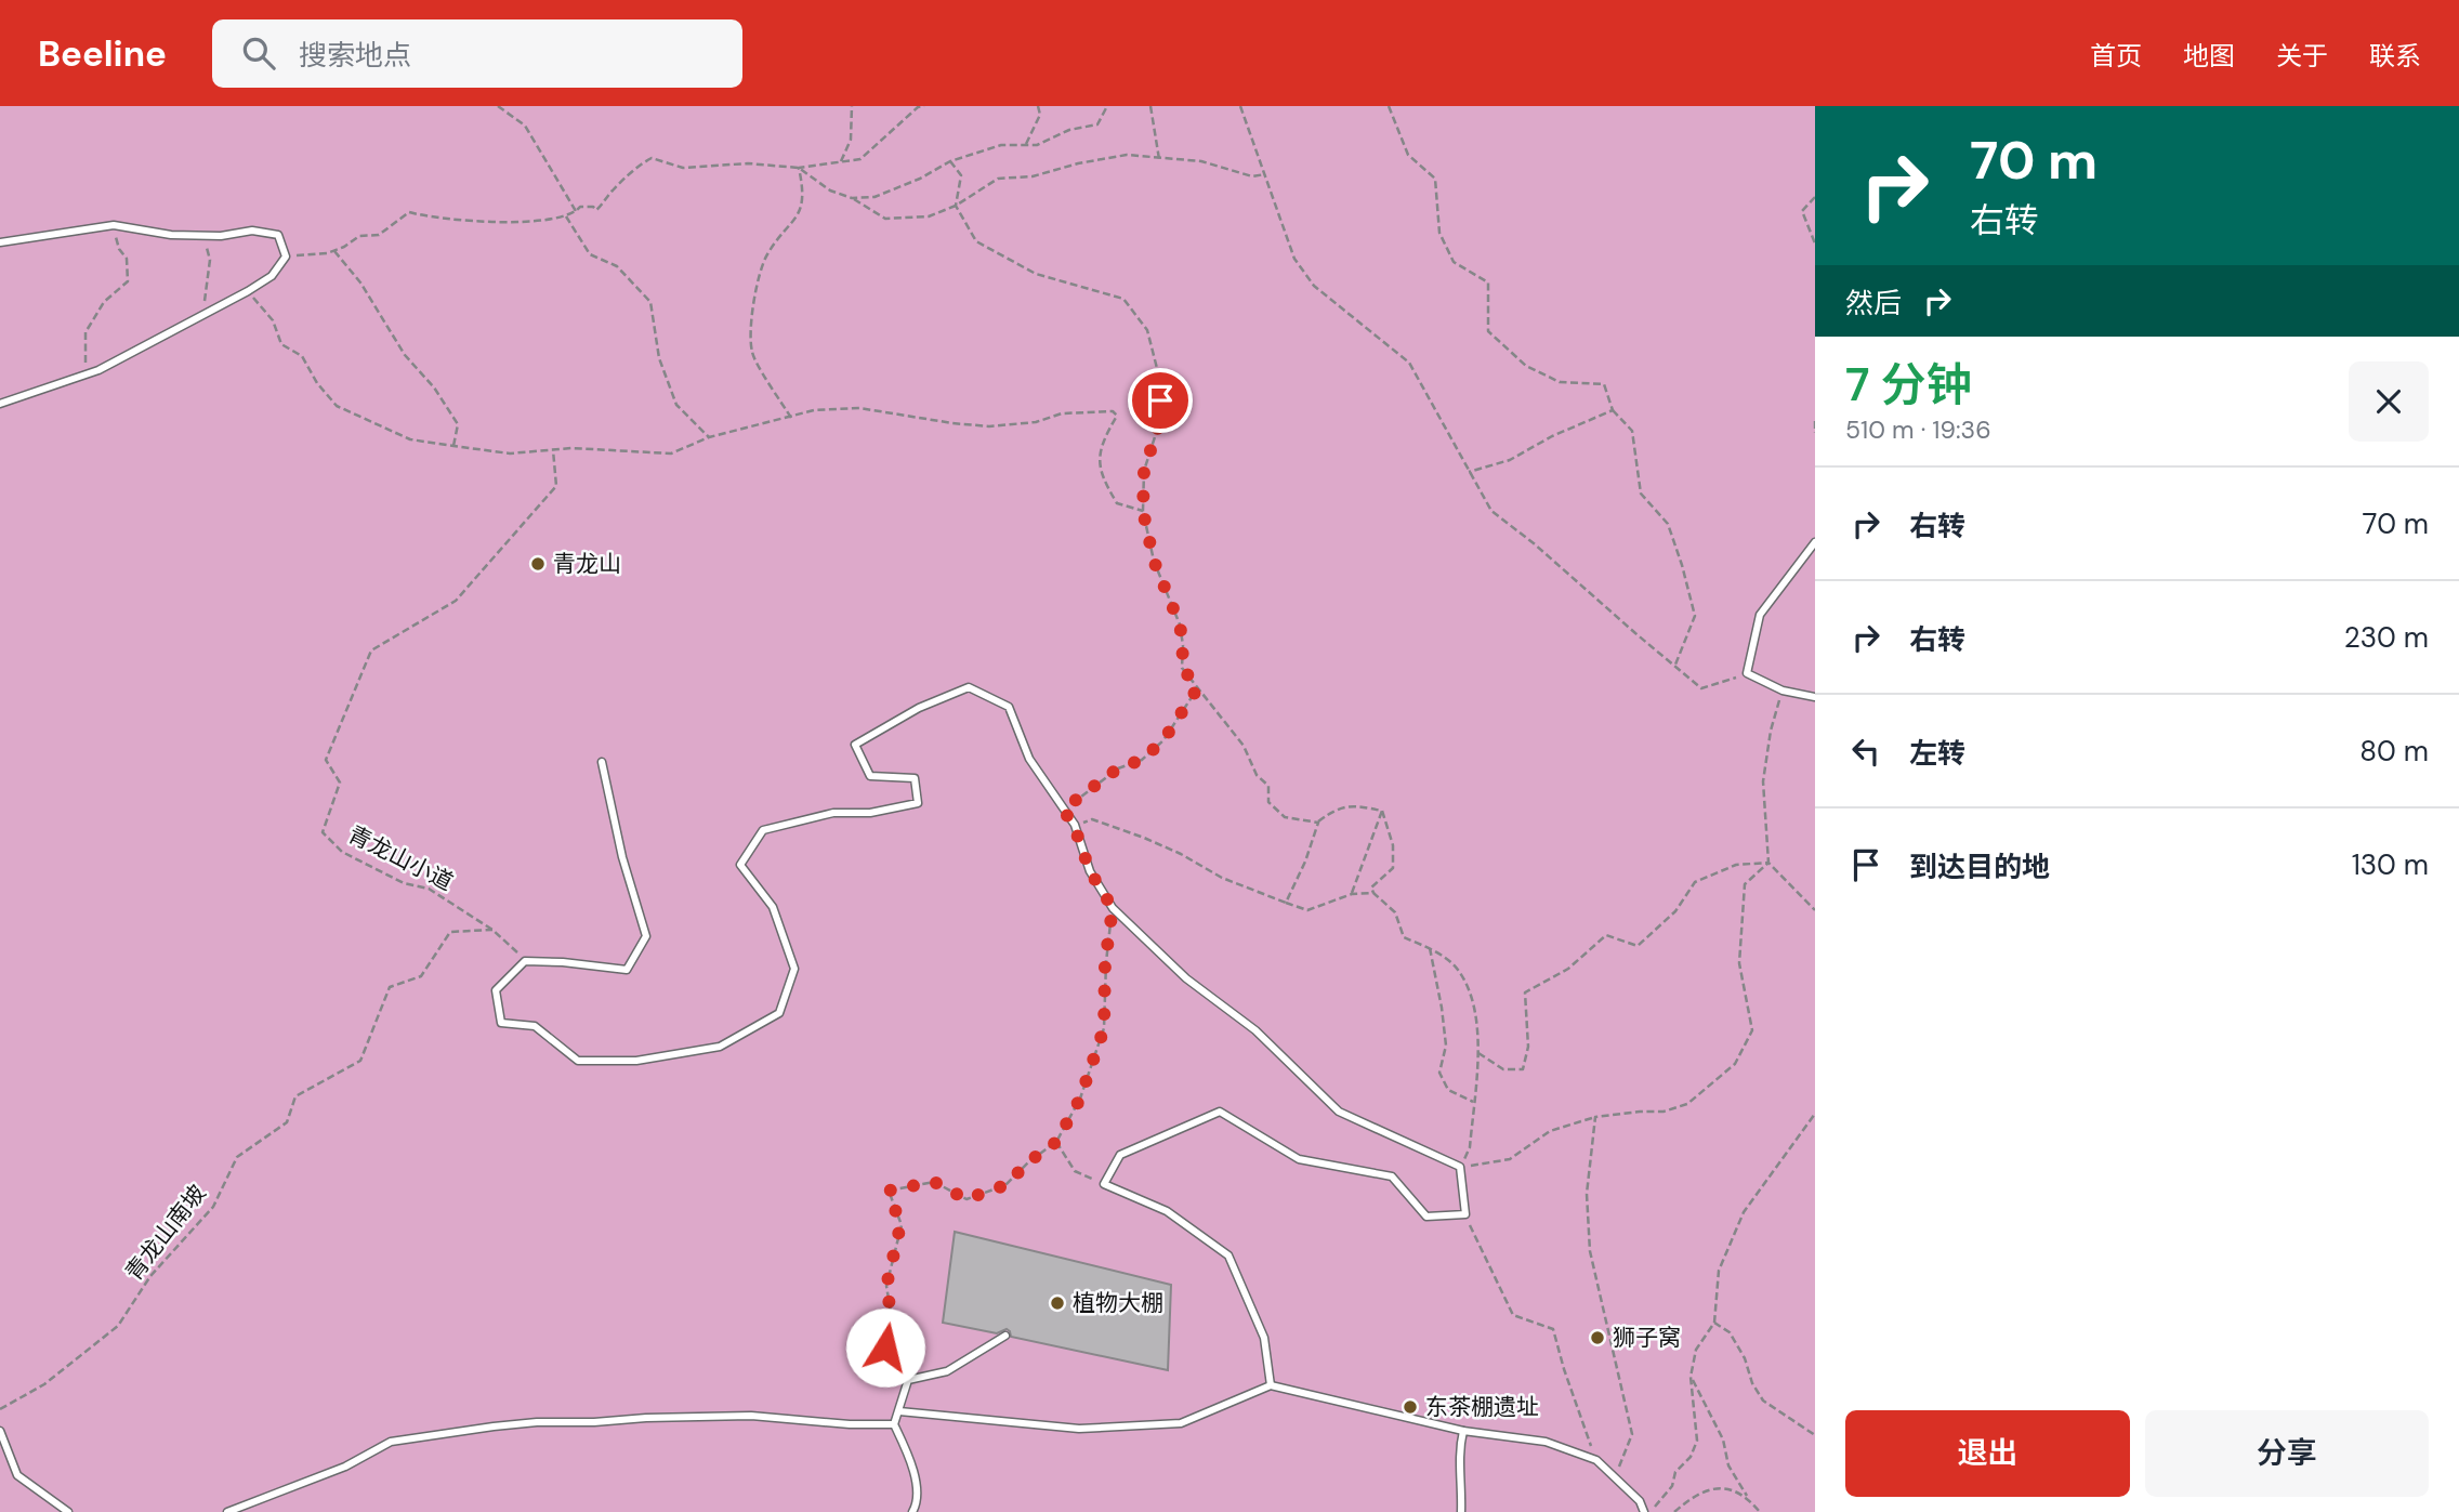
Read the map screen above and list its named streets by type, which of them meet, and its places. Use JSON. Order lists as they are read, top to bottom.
{
  "streets": {
    "path": ["青龙山小道", "青龙山南坡"]
  },
  "crossings": [
    ["青龙山小道", "青龙山南坡"]
  ],
  "places": [
    "青龙山",
    "植物大棚",
    "狮子窝",
    "东茶棚遗址"
  ],
  "page": {
    "header": "Beeline",
    "search": "搜索地点",
    "nav": [
      "首页",
      "地图",
      "关于",
      "联系"
    ],
    "turn": ["70 m", "右转"],
    "then": "然后",
    "heading": ["7 分钟", "510 m · 19:36"],
    "list": [
      {
        "name": "右转",
        "value": "70 m"
      },
      {
        "name": "右转",
        "value": "230 m"
      },
      {
        "name": "左转",
        "value": "80 m"
      },
      {
        "name": "到达目的地",
        "value": "130 m"
      }
    ],
    "buttons": ["退出", "分享"]
  }
}
